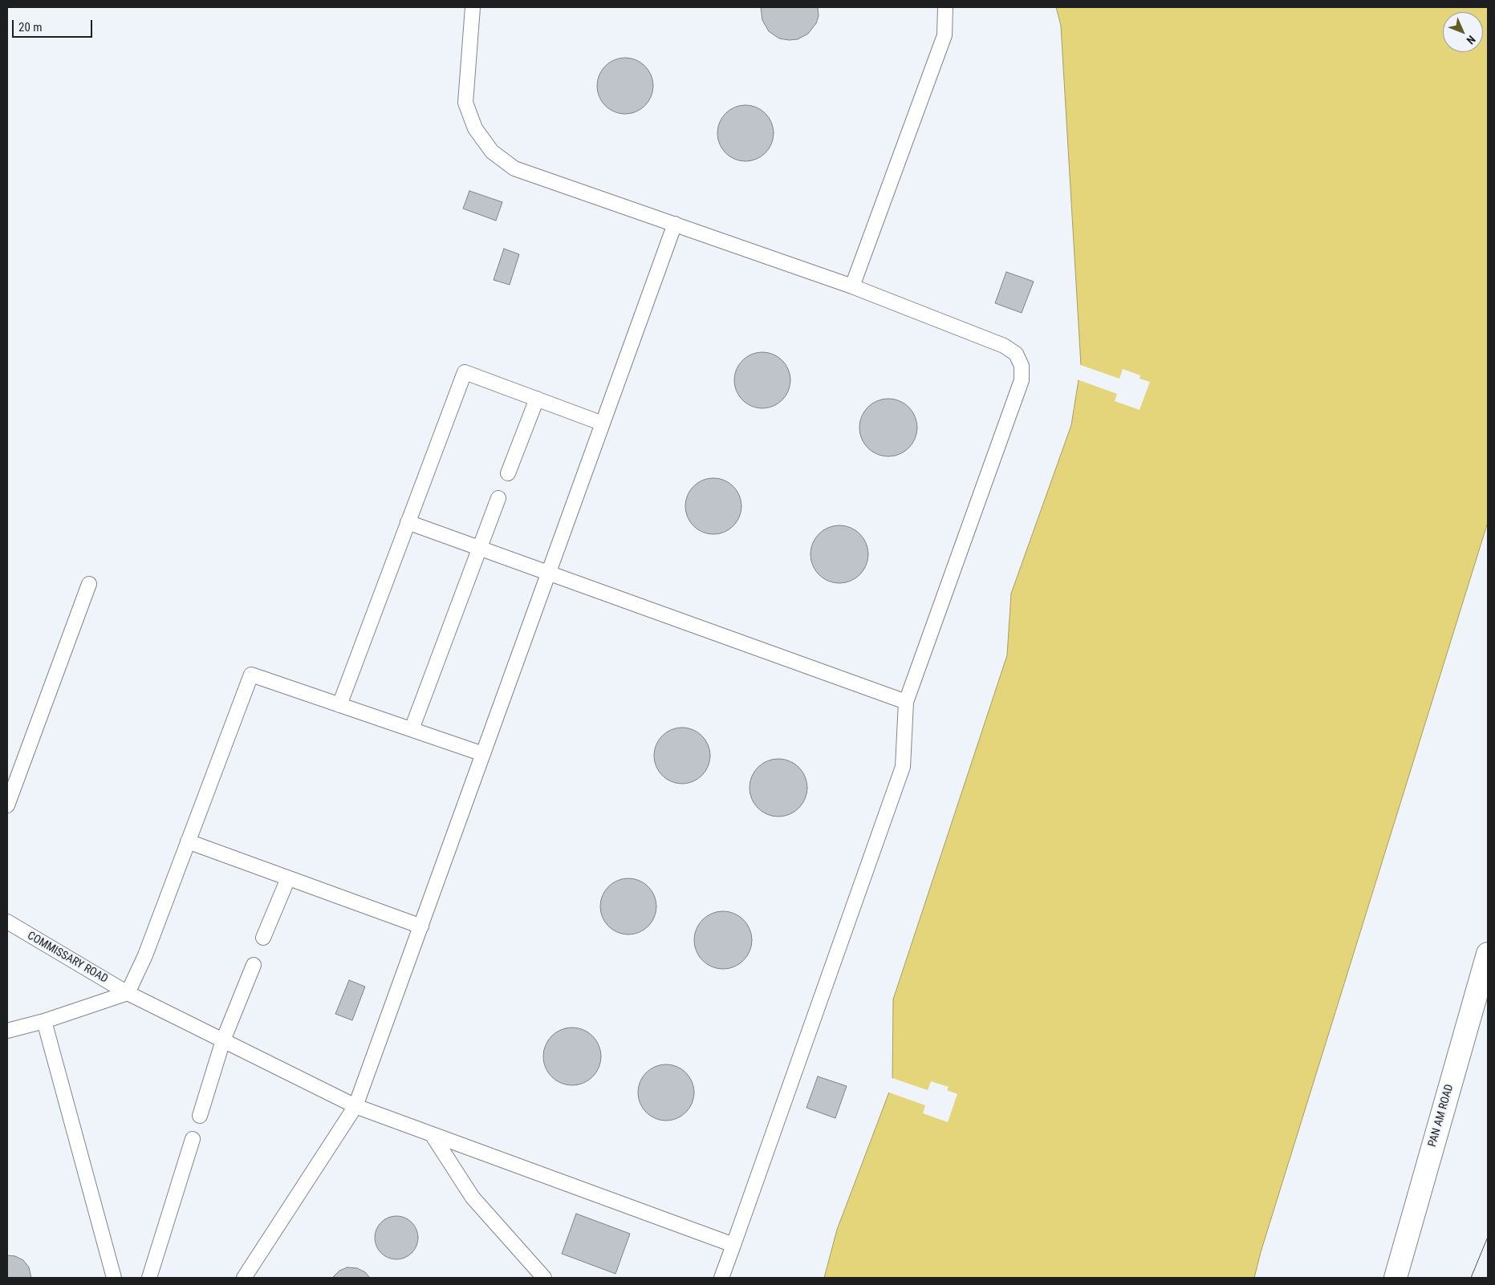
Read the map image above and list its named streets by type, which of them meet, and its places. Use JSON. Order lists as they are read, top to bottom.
{
  "streets": {
    "street": ["PAN AM ROAD"],
    "lane": ["COMMISSARY ROAD"]
  },
  "scale_bar": "20 m",
  "north": "bottom right"
}
